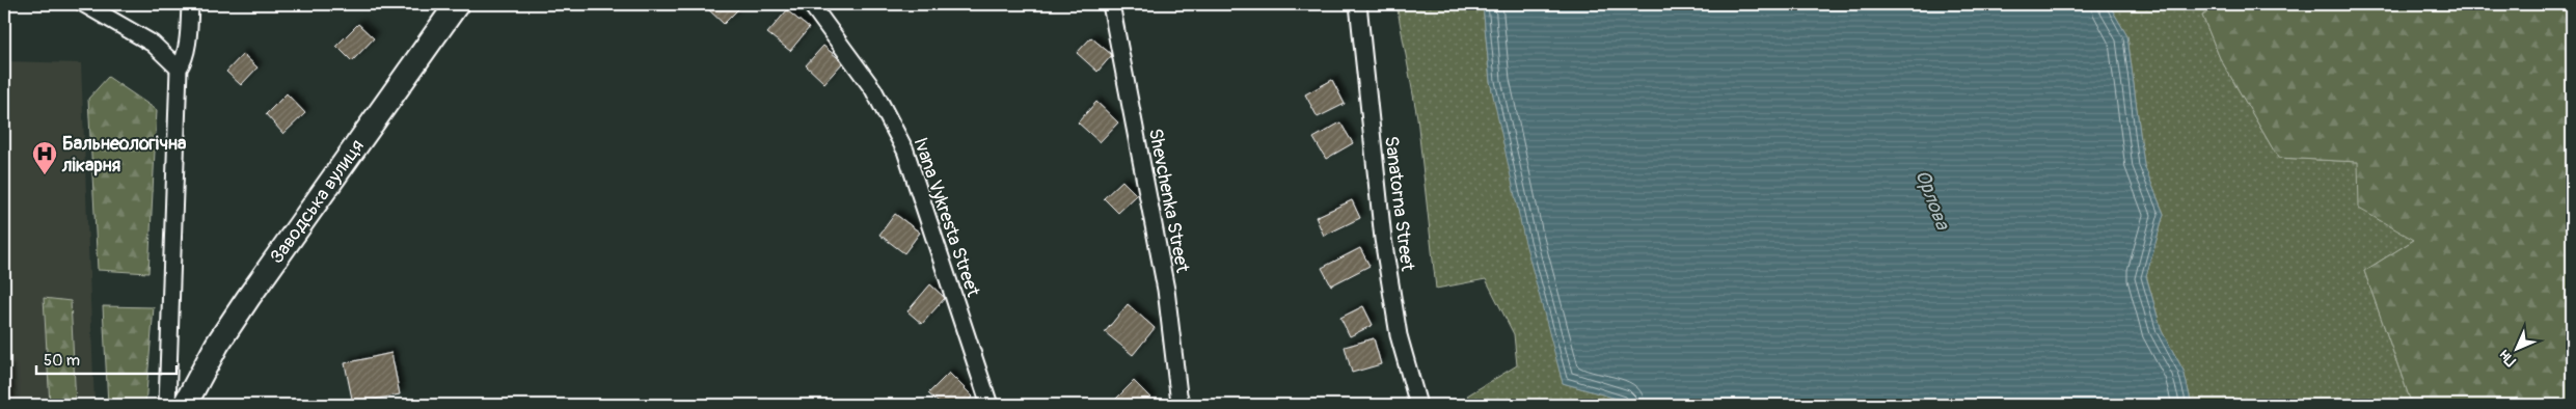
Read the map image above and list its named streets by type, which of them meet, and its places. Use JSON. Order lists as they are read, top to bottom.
{
  "streets": {
    "street": [
      "Shevchenka Street",
      "Заводська вулиця",
      "Sanatorna Street",
      "Ivana Vykresta Street"
    ]
  },
  "water": ["Орлова"],
  "places": {
    "hospital": ["Бальнеологічна лікарня"]
  },
  "scale_bar": "50 m",
  "north": "bottom left"
}
